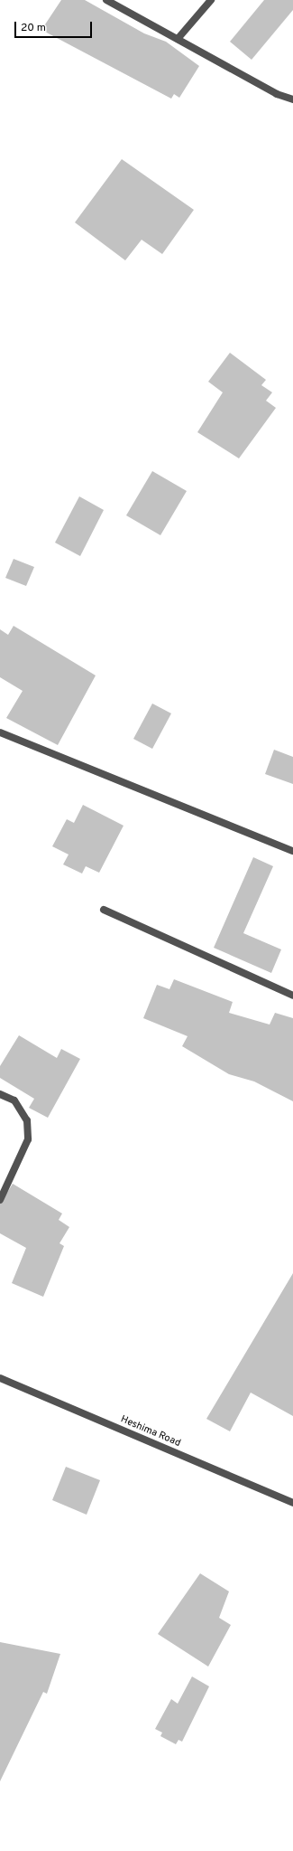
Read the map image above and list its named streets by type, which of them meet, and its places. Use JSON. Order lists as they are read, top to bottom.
{
  "streets": {
    "street": ["Heshima Road"]
  },
  "scale_bar": "20 m"
}
